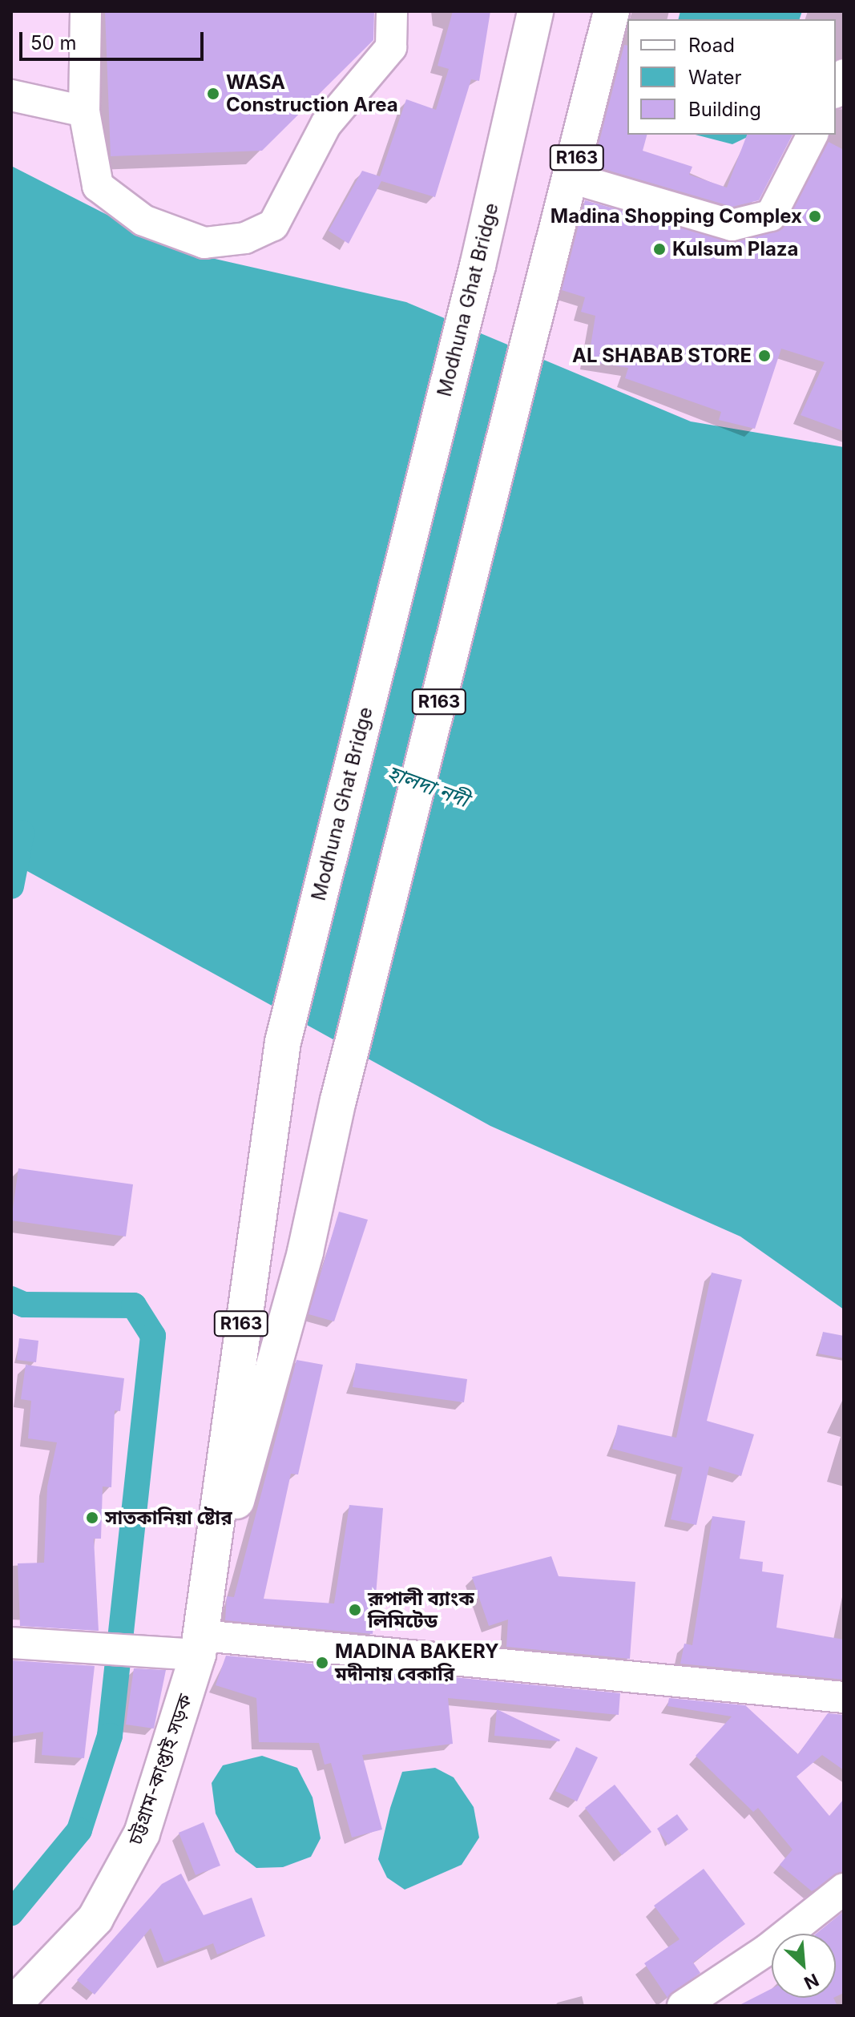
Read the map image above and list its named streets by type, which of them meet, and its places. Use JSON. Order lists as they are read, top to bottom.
{
  "streets": {
    "main road": ["R163", "Modhuna Ghat Bridge", "চট্টগ্রাম-কাপ্তাই সড়ক"]
  },
  "crossings": [
    ["R163", "Modhuna Ghat Bridge"],
    ["R163", "চট্টগ্রাম-কাপ্তাই সড়ক"],
    ["Modhuna Ghat Bridge", "চট্টগ্রাম-কাপ্তাই সড়ক"]
  ],
  "water": ["হালদা নদী"],
  "places": [
    "WASA Construction Area",
    "Madina Shopping Complex",
    "Kulsum Plaza",
    "AL SHABAB STORE",
    "সাতকানিয়া ষ্টোর",
    "রূপালী ব্যাংক লিমিটেড",
    "MADINA BAKERY মদীনায় বেকারি"
  ],
  "legend": ["Road", "Water", "Building"],
  "scale_bar": "50 m",
  "north": "bottom right"
}
